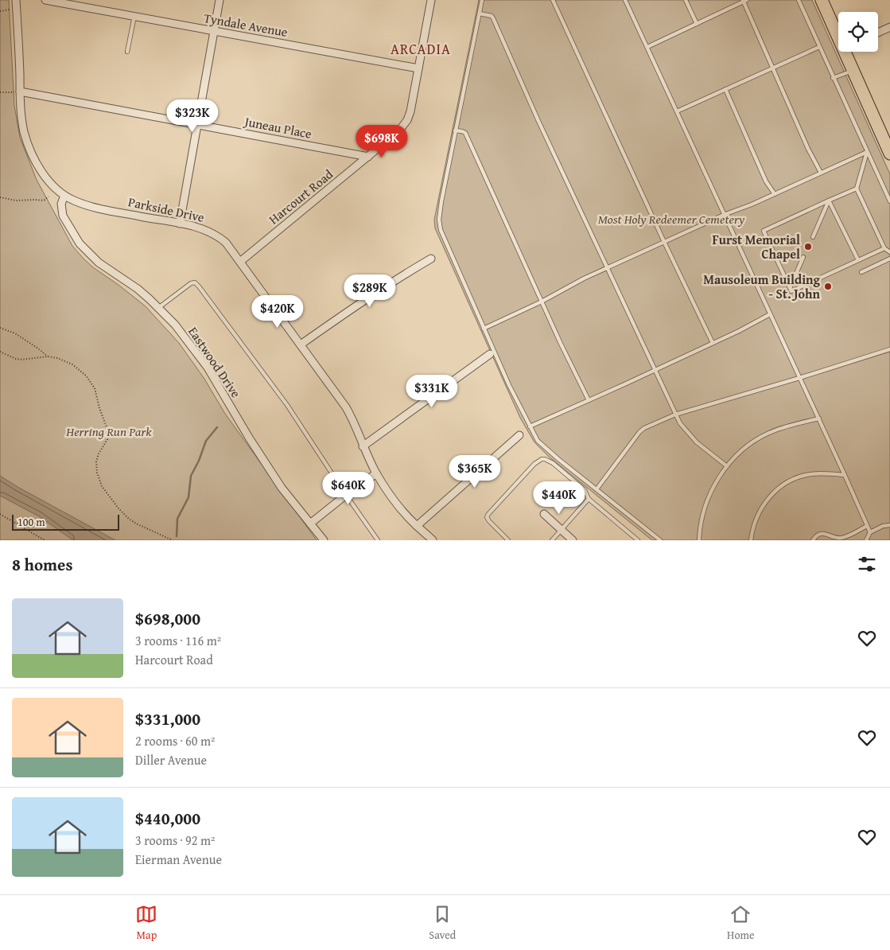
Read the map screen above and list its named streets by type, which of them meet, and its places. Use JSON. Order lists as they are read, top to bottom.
{
  "streets": {
    "street": [
      "Tyndale Avenue",
      "Juneau Place",
      "Harcourt Road",
      "Parkside Drive",
      "Eastwood Drive"
    ]
  },
  "crossings": [
    ["Tyndale Avenue", "Harcourt Road"],
    ["Juneau Place", "Harcourt Road"],
    ["Juneau Place", "Parkside Drive"],
    ["Harcourt Road", "Parkside Drive"],
    ["Parkside Drive", "Eastwood Drive"]
  ],
  "districts": ["ARCADIA"],
  "parks": ["Most Holy Redeemer Cemetery", "Herring Run Park"],
  "places": ["Furst Memorial Chapel", "Mausoleum Building - St. John"],
  "scale_bar": "100 m",
  "page": {
    "price": [
      "$323K",
      "$698K",
      "$289K",
      "$420K",
      "$331K",
      "$365K",
      "$640K",
      "$440K"
    ],
    "scale": "100 m",
    "heading": "8 homes",
    "list": [
      {
        "name": "$698,000",
        "note": "3 rooms · 116 m² · Harcourt Road"
      },
      {
        "name": "$331,000",
        "note": "2 rooms · 60 m² · Diller Avenue"
      },
      {
        "name": "$440,000",
        "note": "3 rooms · 92 m² · Eierman Avenue"
      }
    ],
    "tabs": ["Map", "Saved", "Home"]
  }
}
